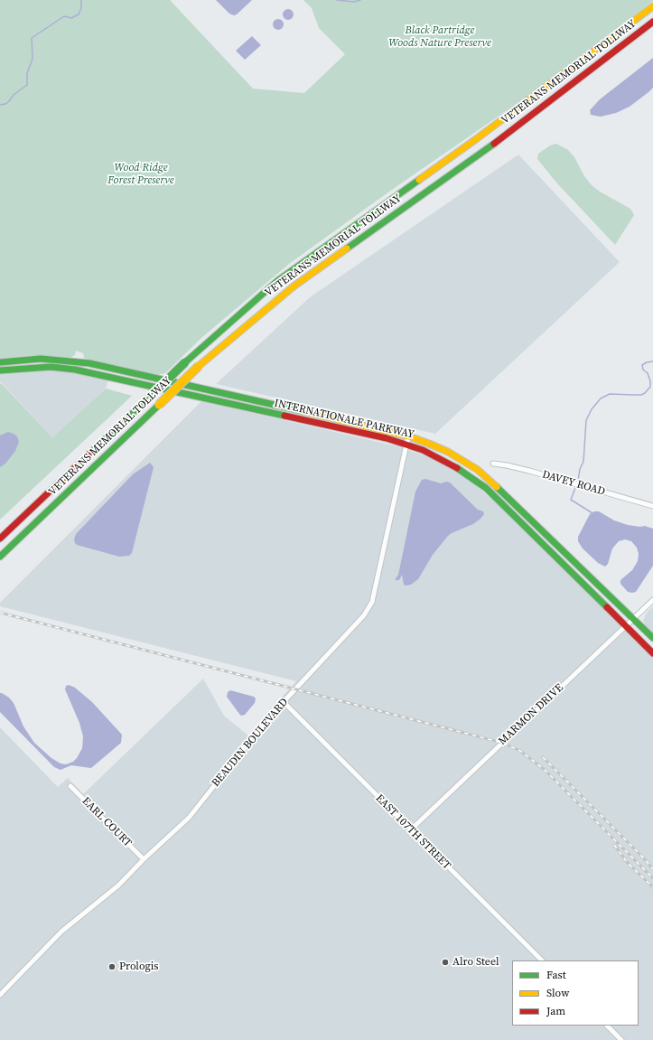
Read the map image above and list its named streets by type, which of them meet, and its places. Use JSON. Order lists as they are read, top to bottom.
{
  "streets": {
    "main road": ["VETERANS MEMORIAL TOLLWAY", "INTERNATIONALE PARKWAY"],
    "street": [
      "DAVEY ROAD",
      "MARMON DRIVE",
      "BEAUDIN BOULEVARD",
      "EARL COURT",
      "EAST 107TH STREET"
    ]
  },
  "crossings": [
    ["INTERNATIONALE PARKWAY", "MARMON DRIVE"],
    ["INTERNATIONALE PARKWAY", "BEAUDIN BOULEVARD"],
    ["MARMON DRIVE", "EAST 107TH STREET"],
    ["BEAUDIN BOULEVARD", "EARL COURT"],
    ["BEAUDIN BOULEVARD", "EAST 107TH STREET"]
  ],
  "parks": ["Black Partridge Woods Nature Preserve", "Wood Ridge Forest Preserve"],
  "places": ["Alro Steel", "Prologis"],
  "legend": ["Fast", "Slow", "Jam"]
}
